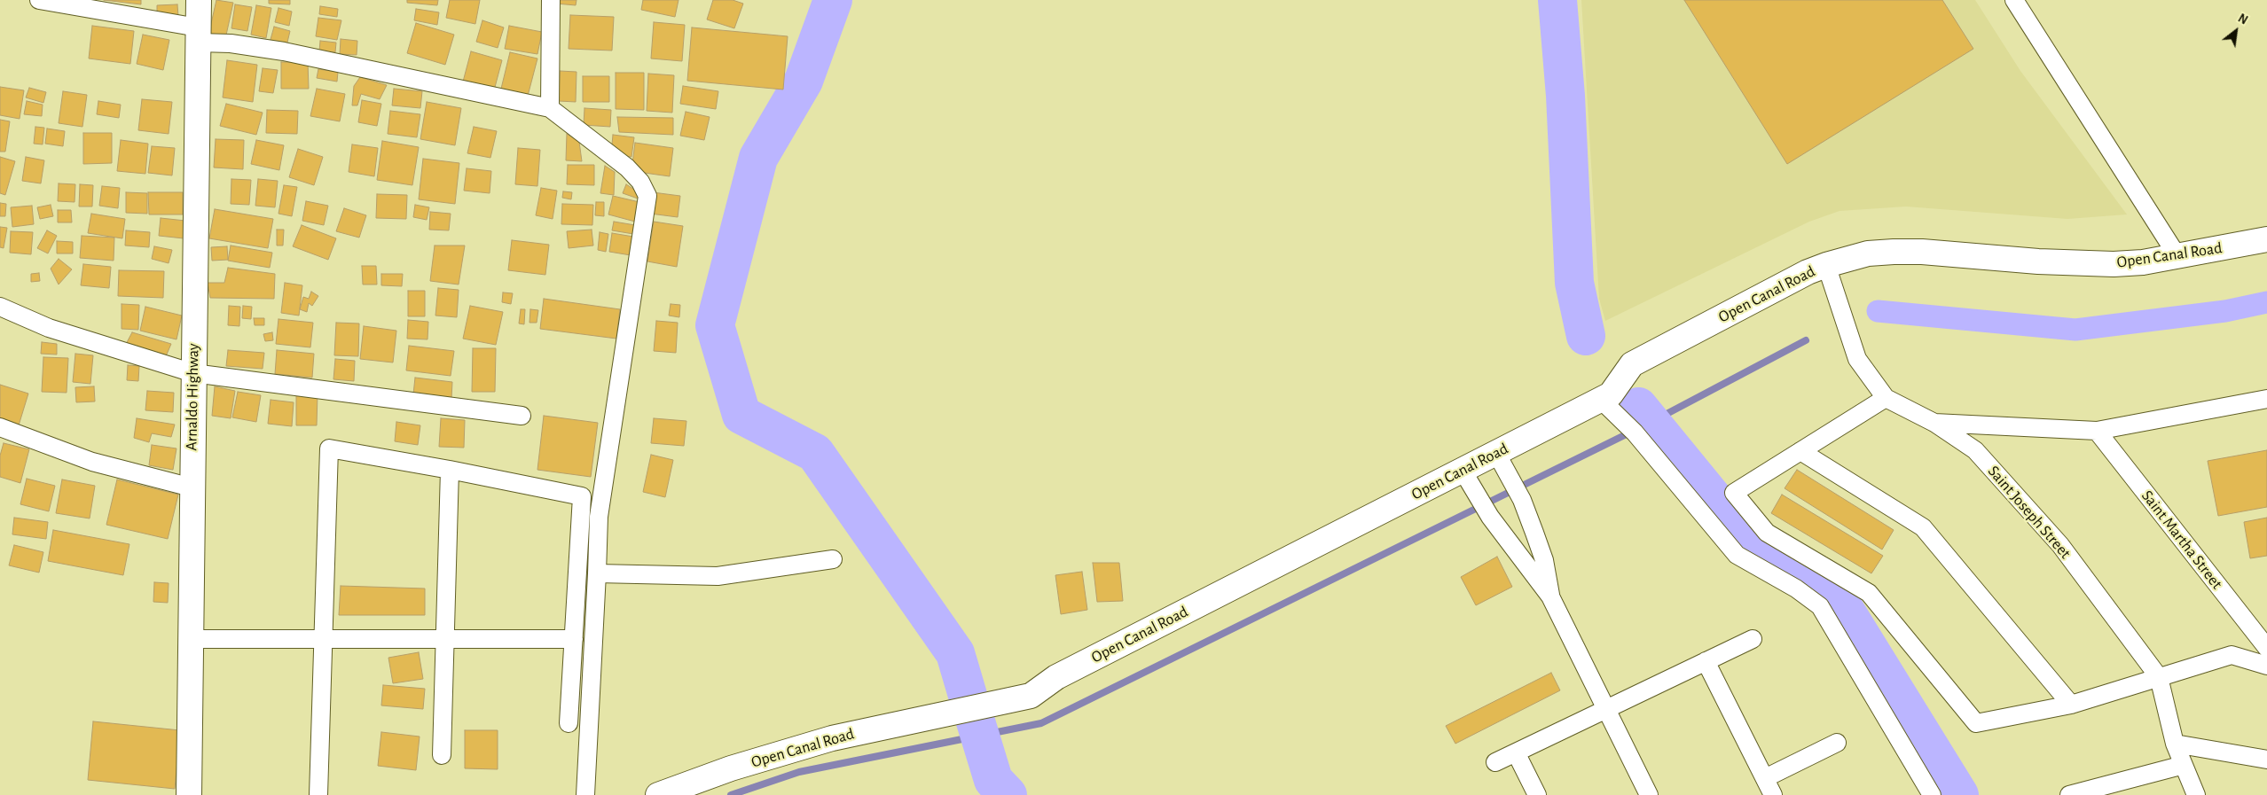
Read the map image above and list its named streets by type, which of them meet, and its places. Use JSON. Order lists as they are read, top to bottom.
{
  "streets": {
    "main road": ["Open Canal Road", "Arnaldo Highway"],
    "street": ["Saint Joseph Street", "Saint Martha Street"]
  },
  "crossings": [
    ["Open Canal Road", "Saint Joseph Street"]
  ],
  "north": "top right"
}
